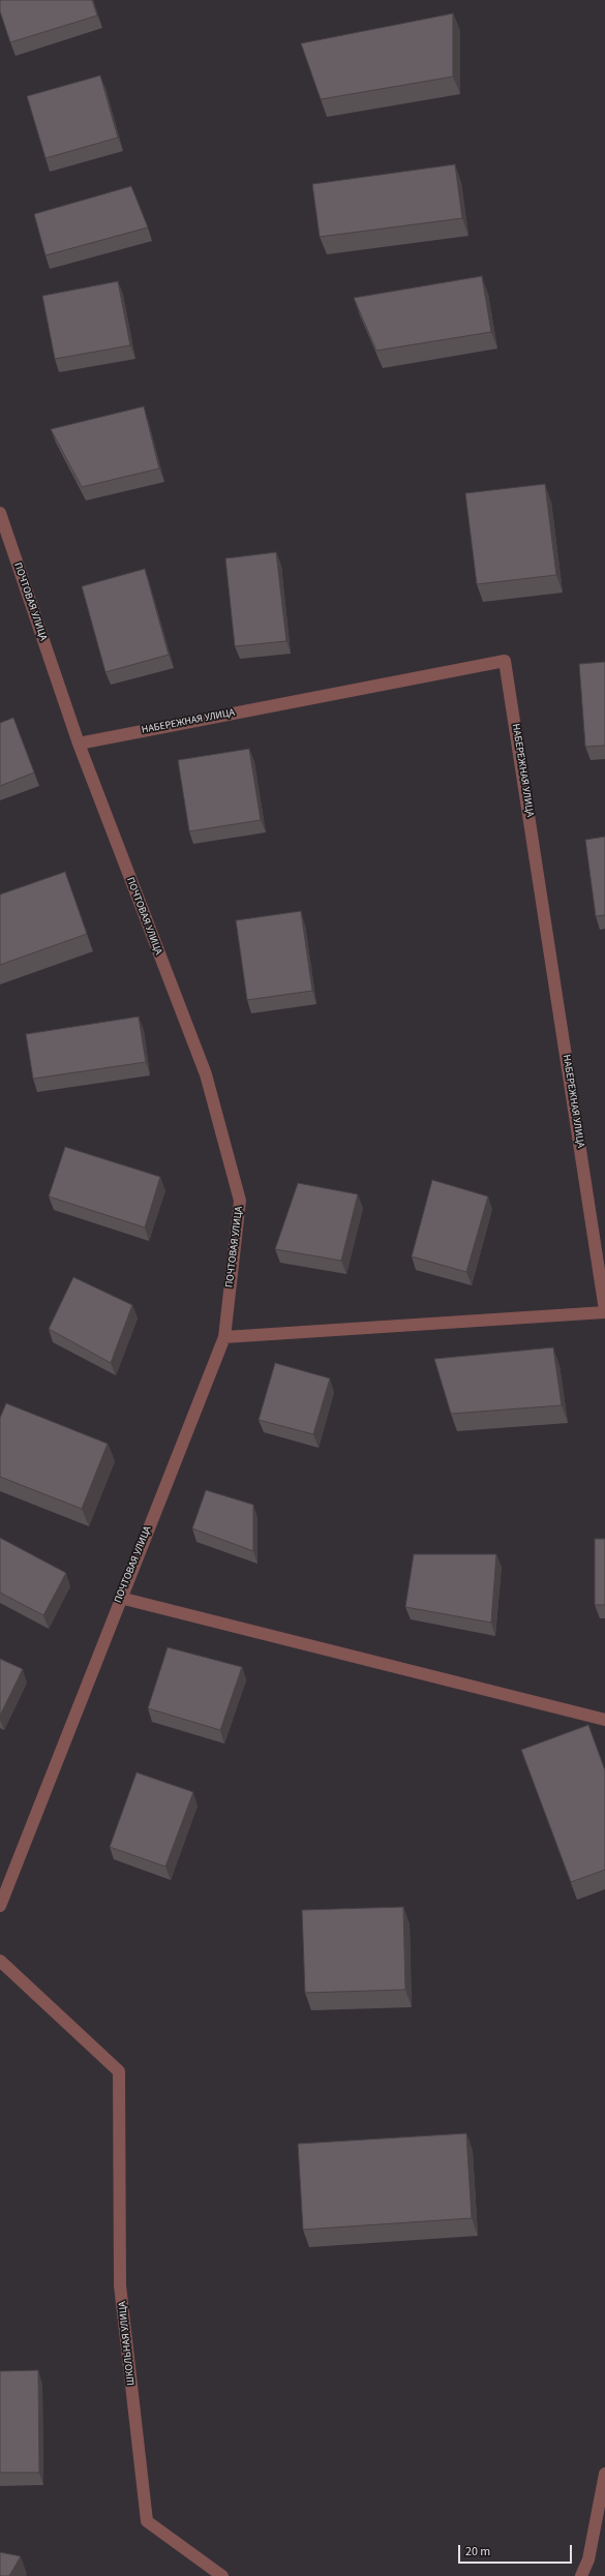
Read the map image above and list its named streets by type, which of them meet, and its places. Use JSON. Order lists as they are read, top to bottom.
{
  "streets": {
    "street": ["ПОЧТОВАЯ УЛИЦА", "НАБЕРЕЖНАЯ УЛИЦА", "ШКОЛЬНАЯ УЛИЦА"]
  },
  "crossings": [
    ["ПОЧТОВАЯ УЛИЦА", "НАБЕРЕЖНАЯ УЛИЦА"]
  ],
  "scale_bar": "20 m"
}
